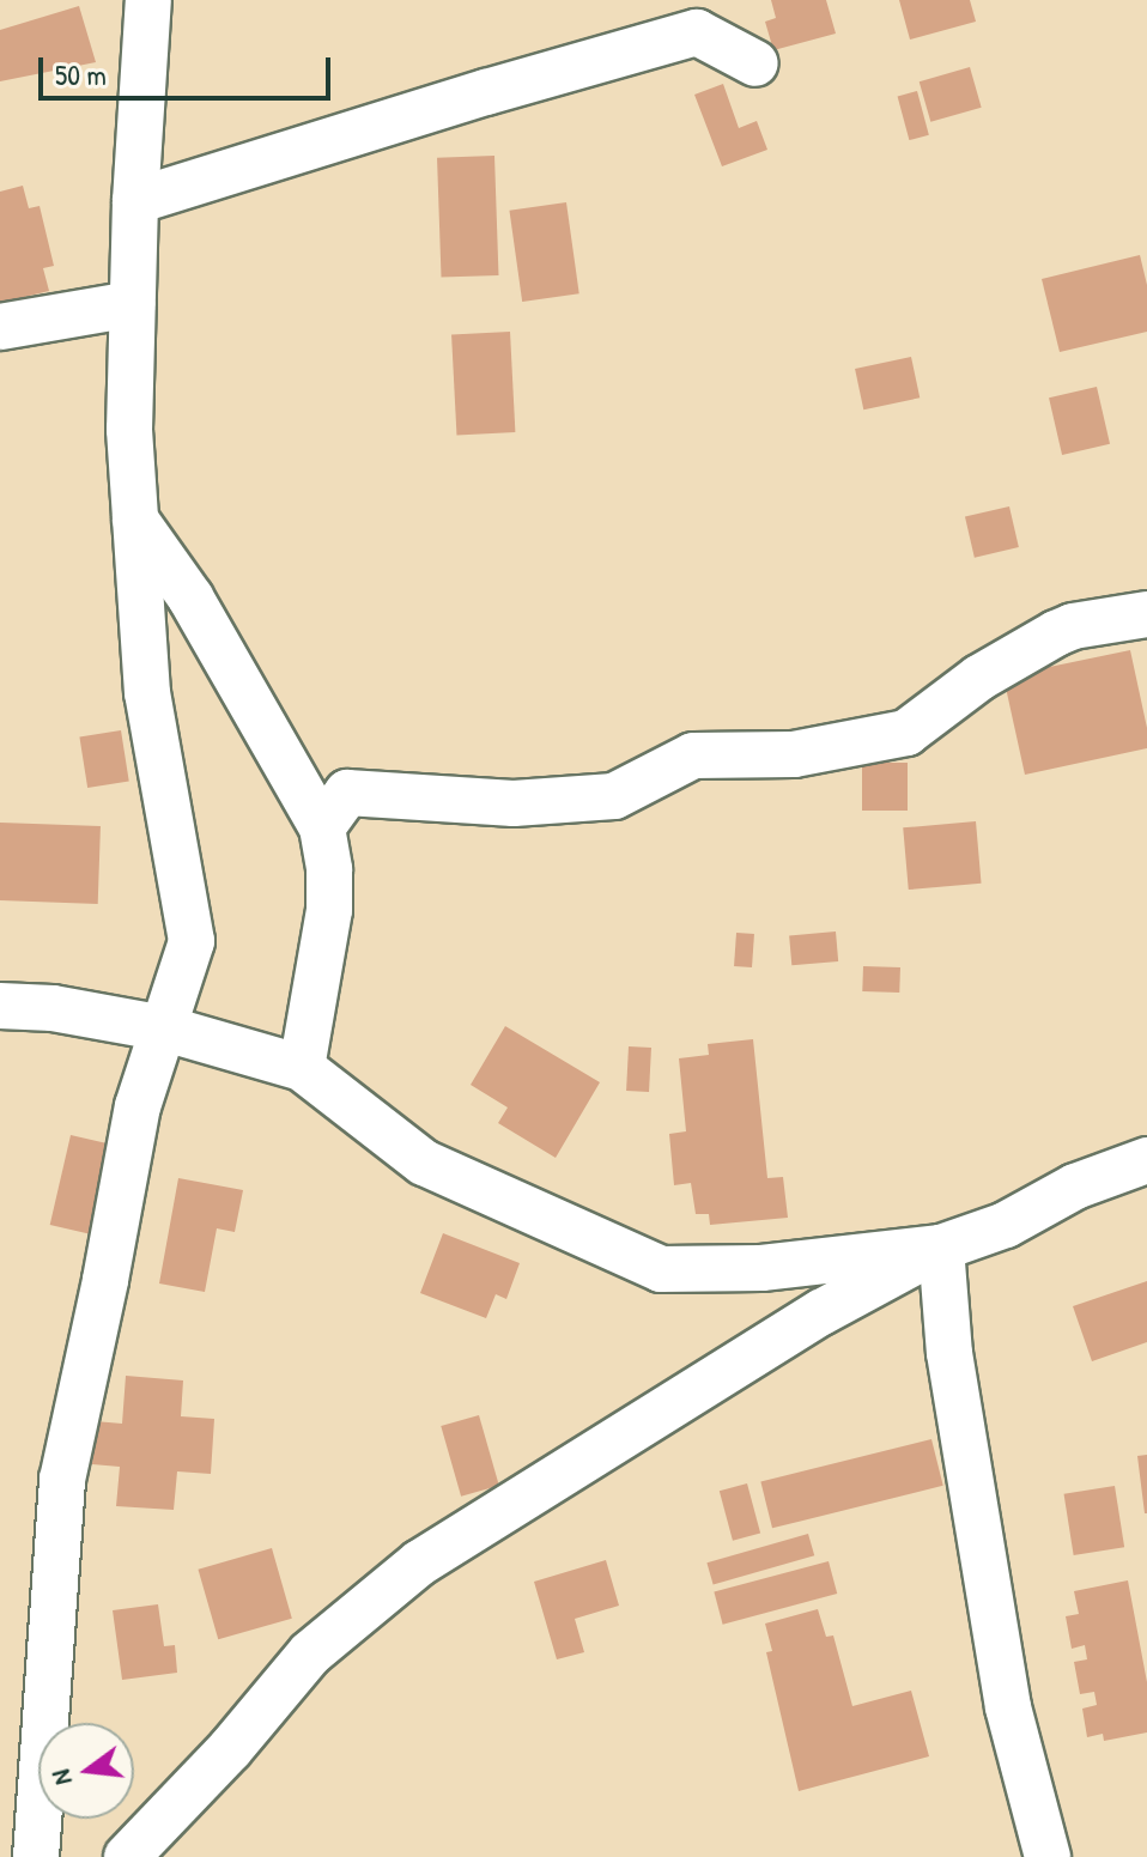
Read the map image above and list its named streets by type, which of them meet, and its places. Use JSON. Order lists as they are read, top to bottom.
{
  "scale_bar": "50 m",
  "north": "left"
}
